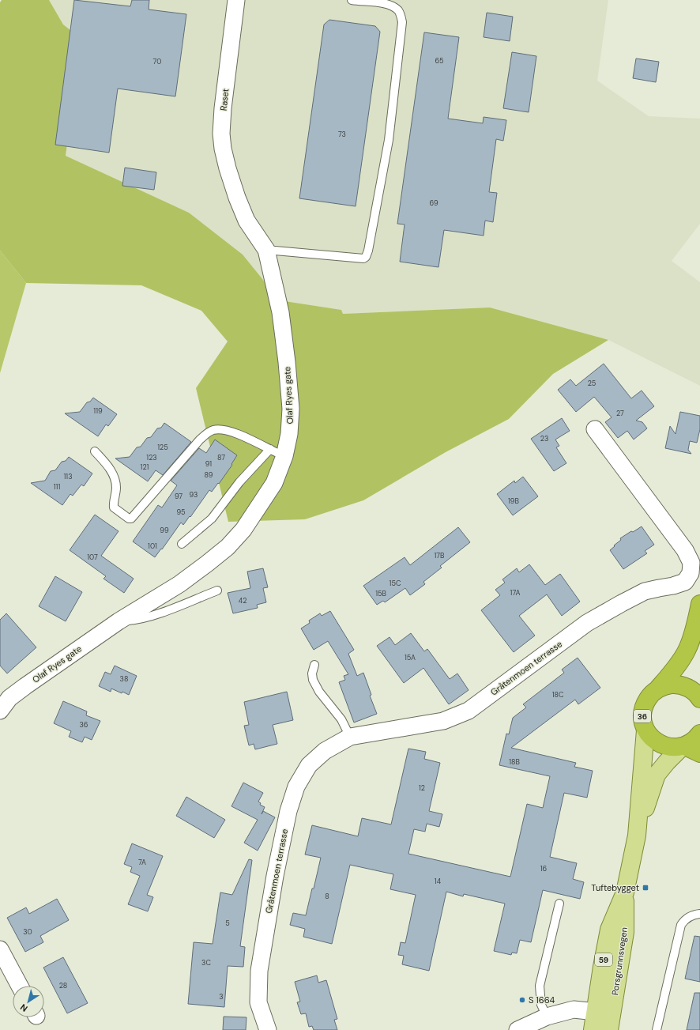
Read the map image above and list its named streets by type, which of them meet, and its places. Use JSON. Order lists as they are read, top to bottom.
{
  "streets": {
    "highway": ["36", "Porsgrunnsvegen"],
    "main road": ["59"],
    "street": ["Raset", "Olaf Ryes gate", "Gråtenmoen terrasse"]
  },
  "crossings": [
    ["Raset", "Olaf Ryes gate"],
    ["36", "Porsgrunnsvegen"]
  ],
  "places": {
    "transit": ["Tuftebygget"],
    "other": ["S 1664"]
  },
  "house_numbers": [
    "65",
    "70",
    "73",
    "69",
    "25",
    "119",
    "27",
    "23",
    "125",
    "123",
    "87",
    "91",
    "121",
    "89",
    "113",
    "111",
    "93",
    "97",
    "19B",
    "95",
    "99",
    "101",
    "17B",
    "107",
    "15C",
    "17A",
    "15B",
    "42",
    "15A",
    "38",
    "18C",
    "36",
    "18B",
    "12",
    "7A",
    "16",
    "14",
    "8",
    "5",
    "30",
    "3C",
    "28",
    "3"
  ],
  "north": "bottom left"
}
